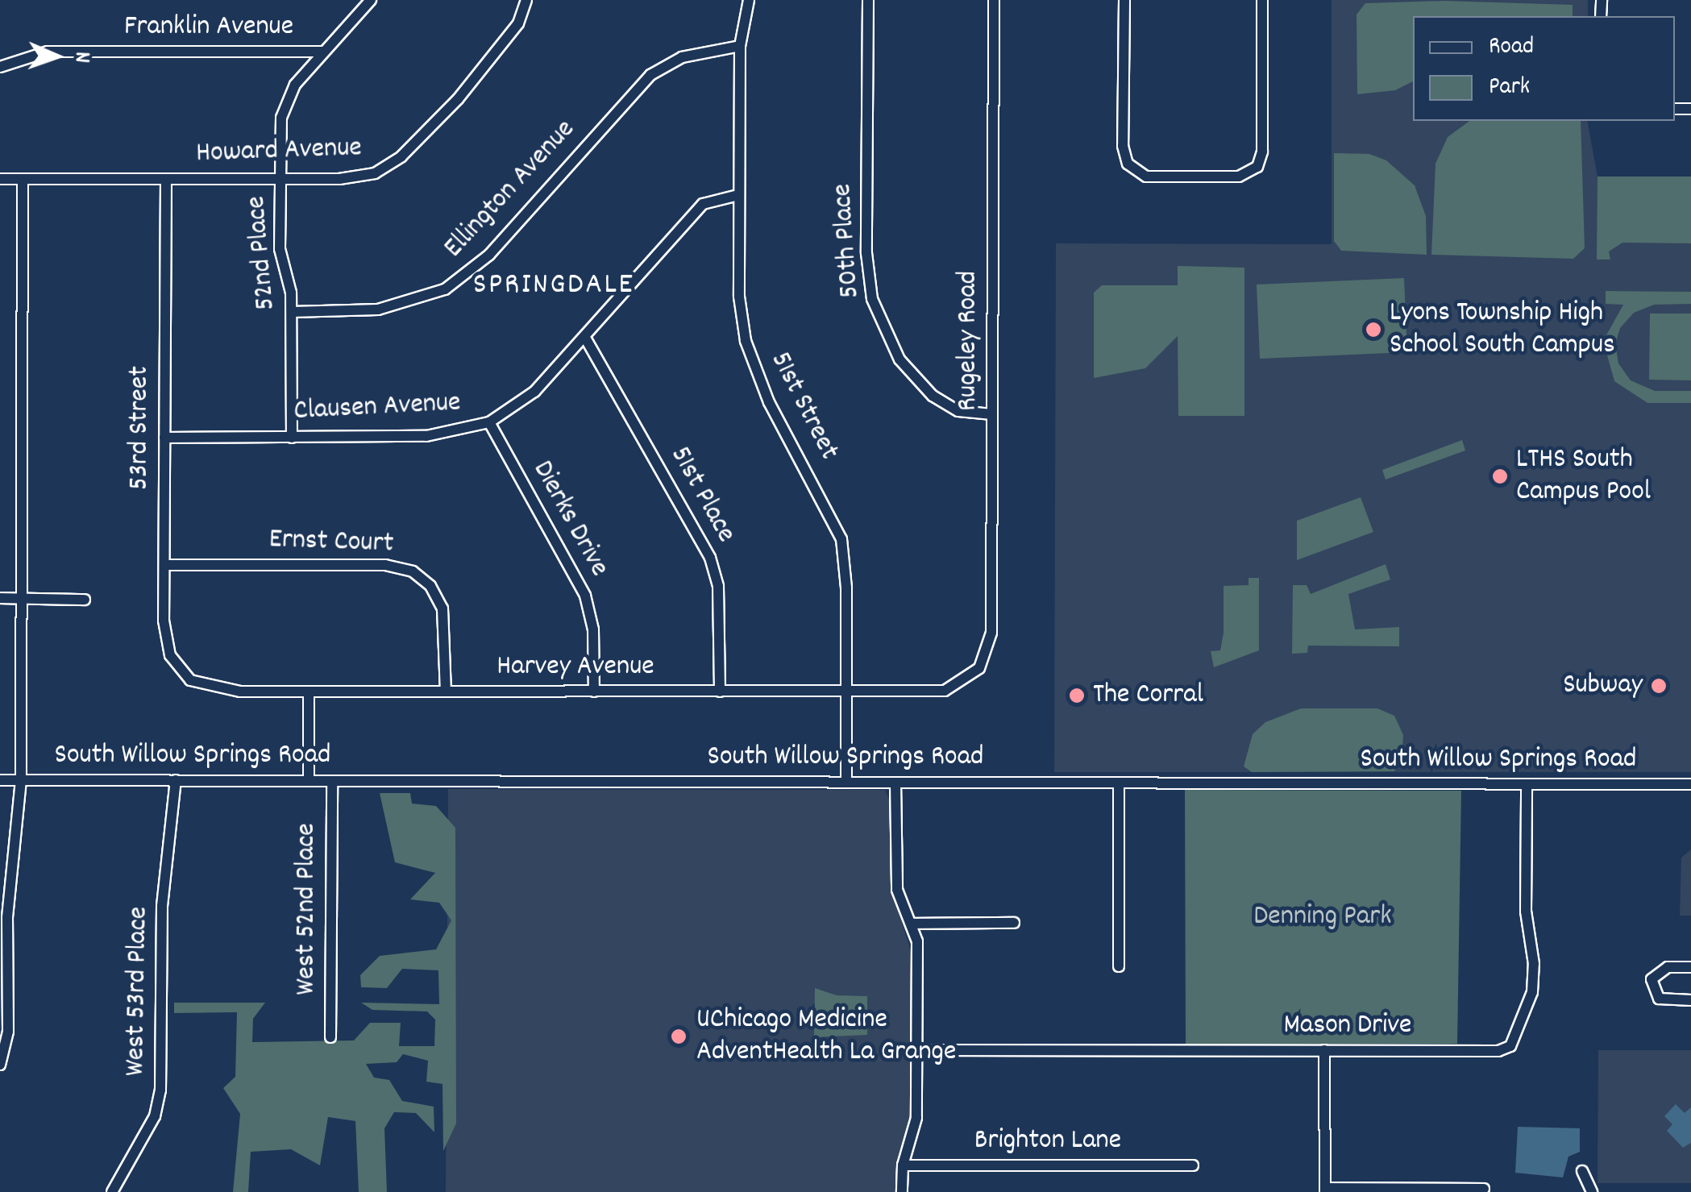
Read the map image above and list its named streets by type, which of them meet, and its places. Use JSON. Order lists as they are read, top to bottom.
{
  "streets": {
    "street": [
      "Franklin Avenue",
      "Howard Avenue",
      "Ellington Avenue",
      "50th Place",
      "52nd Place",
      "Rugeley Road",
      "51st Street",
      "Clausen Avenue",
      "53rd Street",
      "51st Place",
      "Dierks Drive",
      "Ernst Court",
      "Harvey Avenue",
      "South Willow Springs Road",
      "West 52nd Place",
      "West 53rd Place",
      "Mason Drive",
      "Brighton Lane"
    ]
  },
  "crossings": [
    ["Franklin Avenue", "52nd Place"],
    ["Howard Avenue", "52nd Place"],
    ["Howard Avenue", "53rd Street"],
    ["Ellington Avenue", "52nd Place"],
    ["Ellington Avenue", "51st Street"],
    ["50th Place", "Rugeley Road"],
    ["52nd Place", "Clausen Avenue"],
    ["Rugeley Road", "Harvey Avenue"],
    ["51st Street", "Clausen Avenue"],
    ["51st Street", "Harvey Avenue"],
    ["51st Street", "South Willow Springs Road"],
    ["Clausen Avenue", "53rd Street"],
    ["Clausen Avenue", "51st Place"],
    ["Clausen Avenue", "Dierks Drive"],
    ["53rd Street", "Ernst Court"],
    ["53rd Street", "Harvey Avenue"],
    ["51st Place", "Harvey Avenue"],
    ["Dierks Drive", "Harvey Avenue"],
    ["Ernst Court", "Harvey Avenue"],
    ["South Willow Springs Road", "West 52nd Place"],
    ["South Willow Springs Road", "West 53rd Place"],
    ["South Willow Springs Road", "Mason Drive"]
  ],
  "districts": ["SPRINGDALE"],
  "parks": ["Denning Park"],
  "places": [
    "Lyons Township High School South Campus",
    "LTHS South Campus Pool",
    "Subway",
    "The Corral",
    "UChicago Medicine AdventHealth La Grange"
  ],
  "legend": ["Road", "Park"],
  "north": "right"
}
